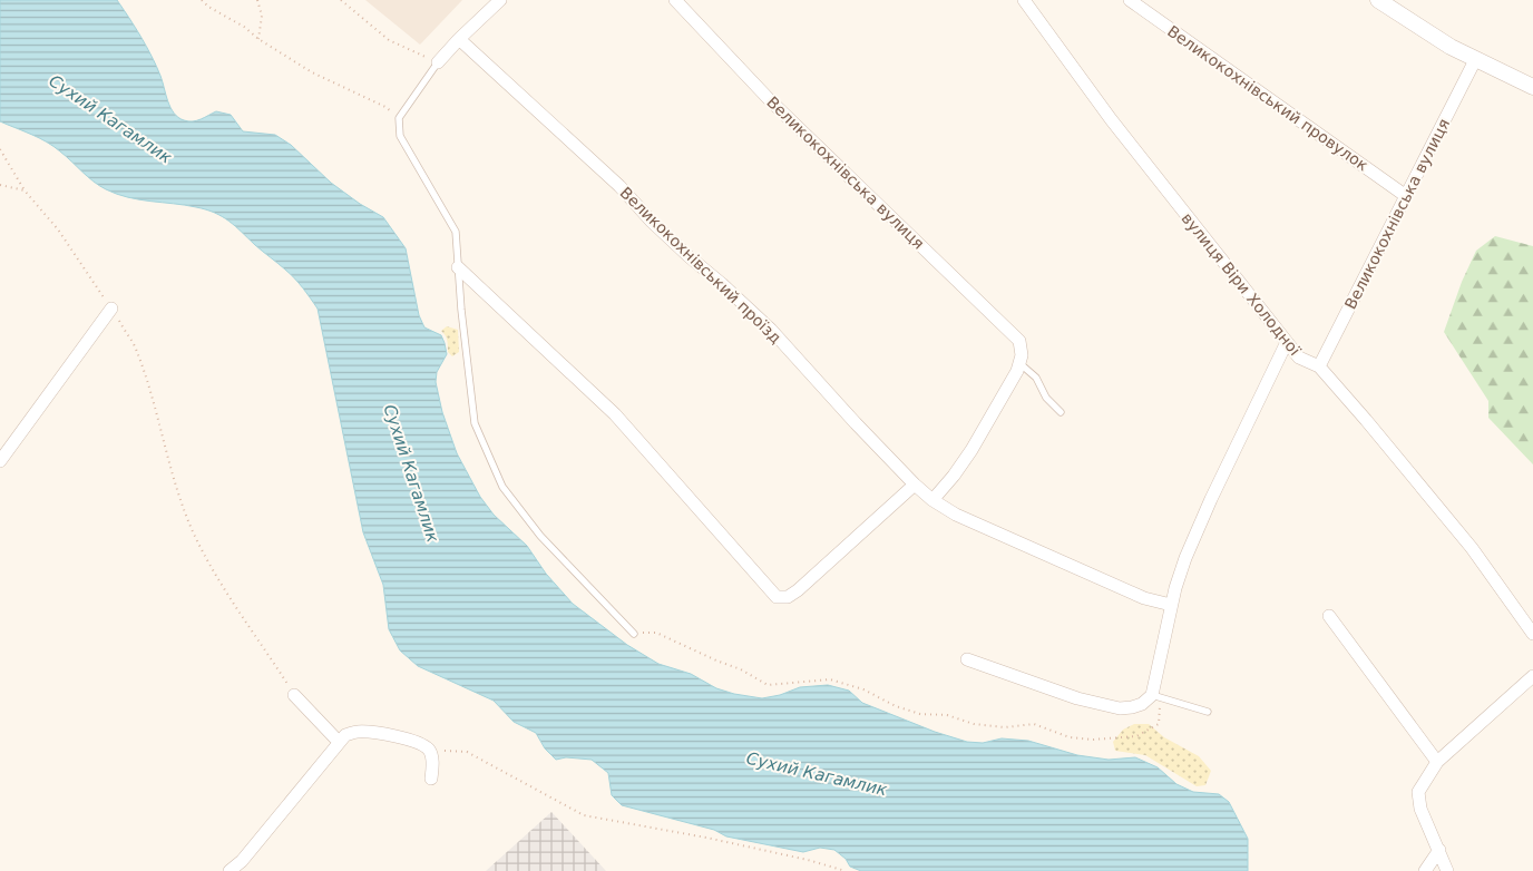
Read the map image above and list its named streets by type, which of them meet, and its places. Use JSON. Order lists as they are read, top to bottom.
{
  "streets": {
    "street": [
      "Великокохнівський провулок",
      "Великокохнівська вулиця",
      "Великокохнівський проїзд",
      "вулиця Віри Холодної"
    ]
  },
  "crossings": [
    ["Великокохнівський провулок", "Великокохнівська вулиця"],
    ["Великокохнівська вулиця", "вулиця Віри Холодної"]
  ],
  "water": ["Сухий Кагамлик"]
}
